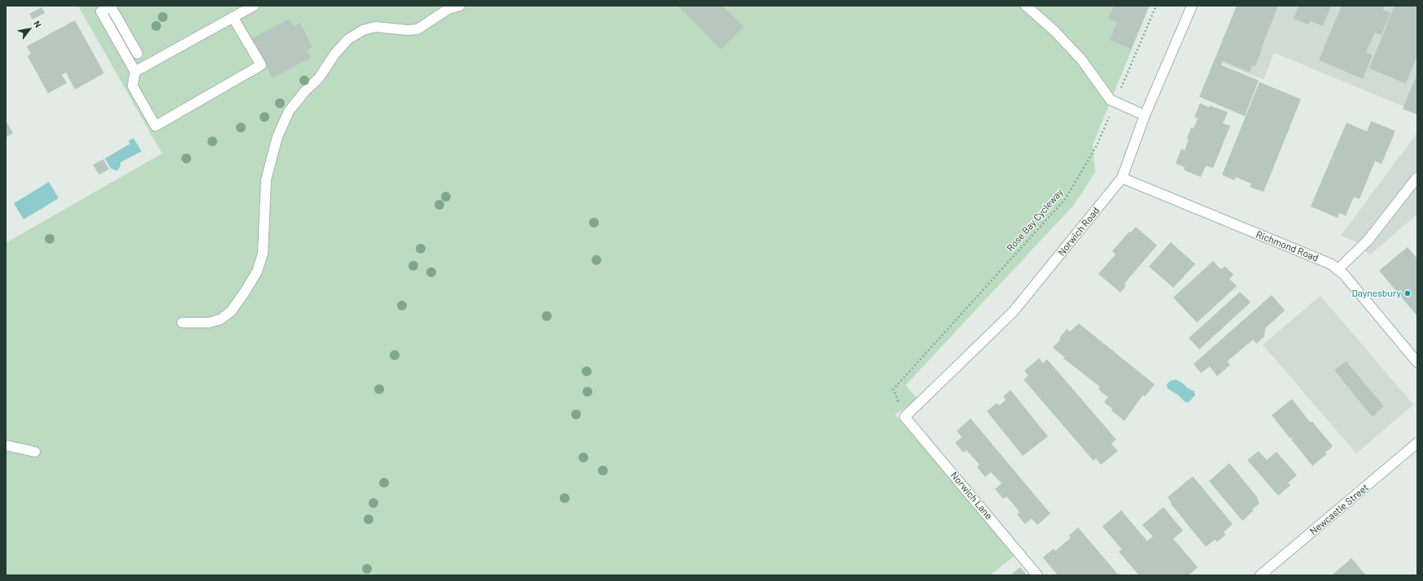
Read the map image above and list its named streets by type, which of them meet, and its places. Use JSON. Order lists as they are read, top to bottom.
{
  "streets": {
    "street": [
      "Norwich Road",
      "Richmond Road",
      "Norwich Lane",
      "Newcastle Street"
    ],
    "path": ["Rose Bay Cycleway"]
  },
  "crossings": [
    ["Rose Bay Cycleway", "Norwich Road"],
    ["Rose Bay Cycleway", "Norwich Lane"],
    ["Norwich Road", "Richmond Road"],
    ["Norwich Road", "Norwich Lane"]
  ],
  "places": ["Daynesbury"],
  "north": "top right"
}
